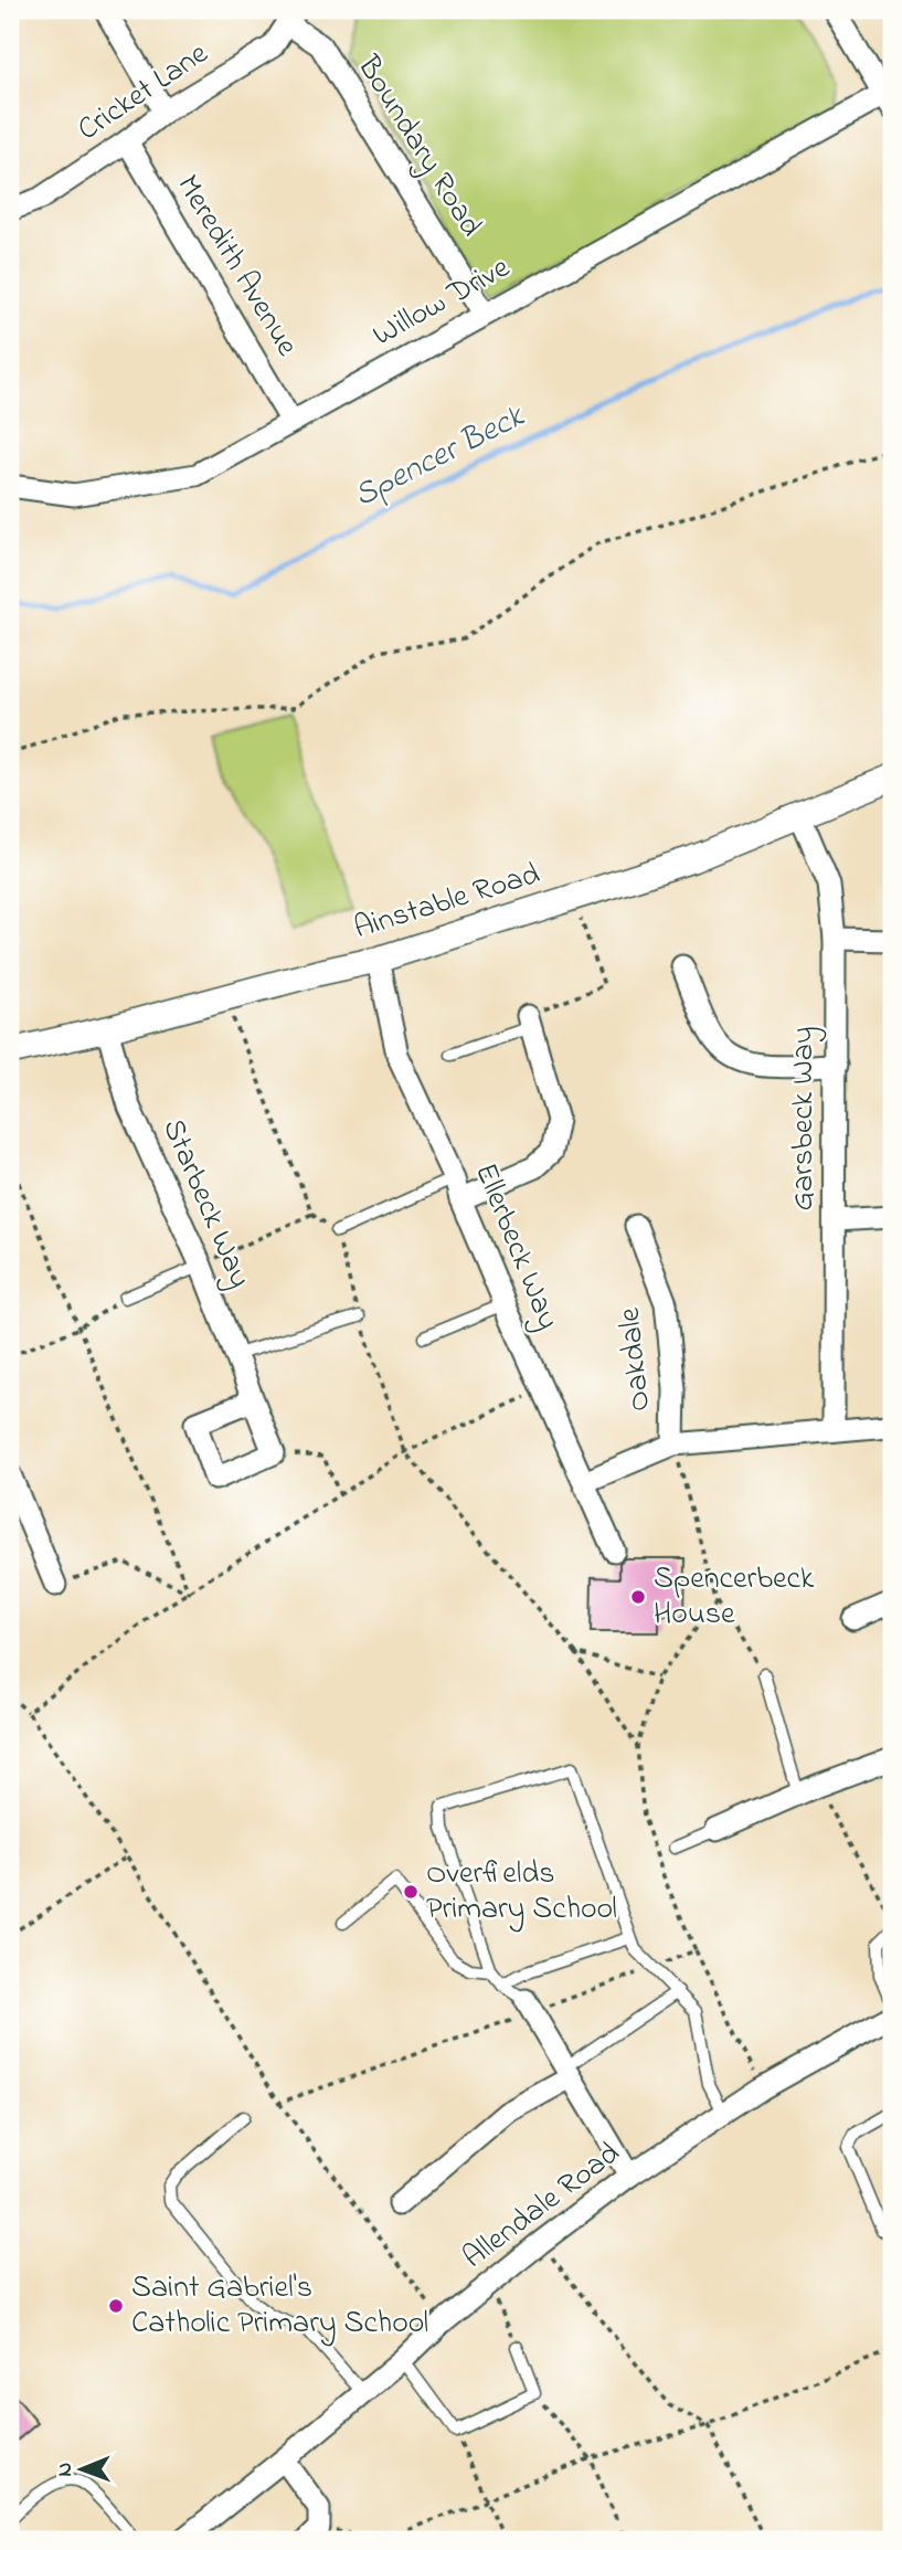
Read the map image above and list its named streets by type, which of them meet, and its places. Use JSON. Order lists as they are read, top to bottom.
{
  "streets": {
    "street": [
      "Cricket Lane",
      "Boundary Road",
      "Meredith Avenue",
      "Willow Drive",
      "Ainstable Road",
      "Garsbeck Way",
      "Starbeck Way",
      "Ellerbeck Way",
      "Oakdale",
      "Allendale Road"
    ]
  },
  "crossings": [
    ["Cricket Lane", "Boundary Road"],
    ["Cricket Lane", "Meredith Avenue"],
    ["Boundary Road", "Willow Drive"],
    ["Meredith Avenue", "Willow Drive"],
    ["Ainstable Road", "Garsbeck Way"],
    ["Ainstable Road", "Starbeck Way"],
    ["Ainstable Road", "Ellerbeck Way"]
  ],
  "water": ["Spencer Beck"],
  "places": ["Spencerbeck House", "Overfields Primary School", "Saint Gabriel's Catholic Primary School"],
  "north": "left"
}
